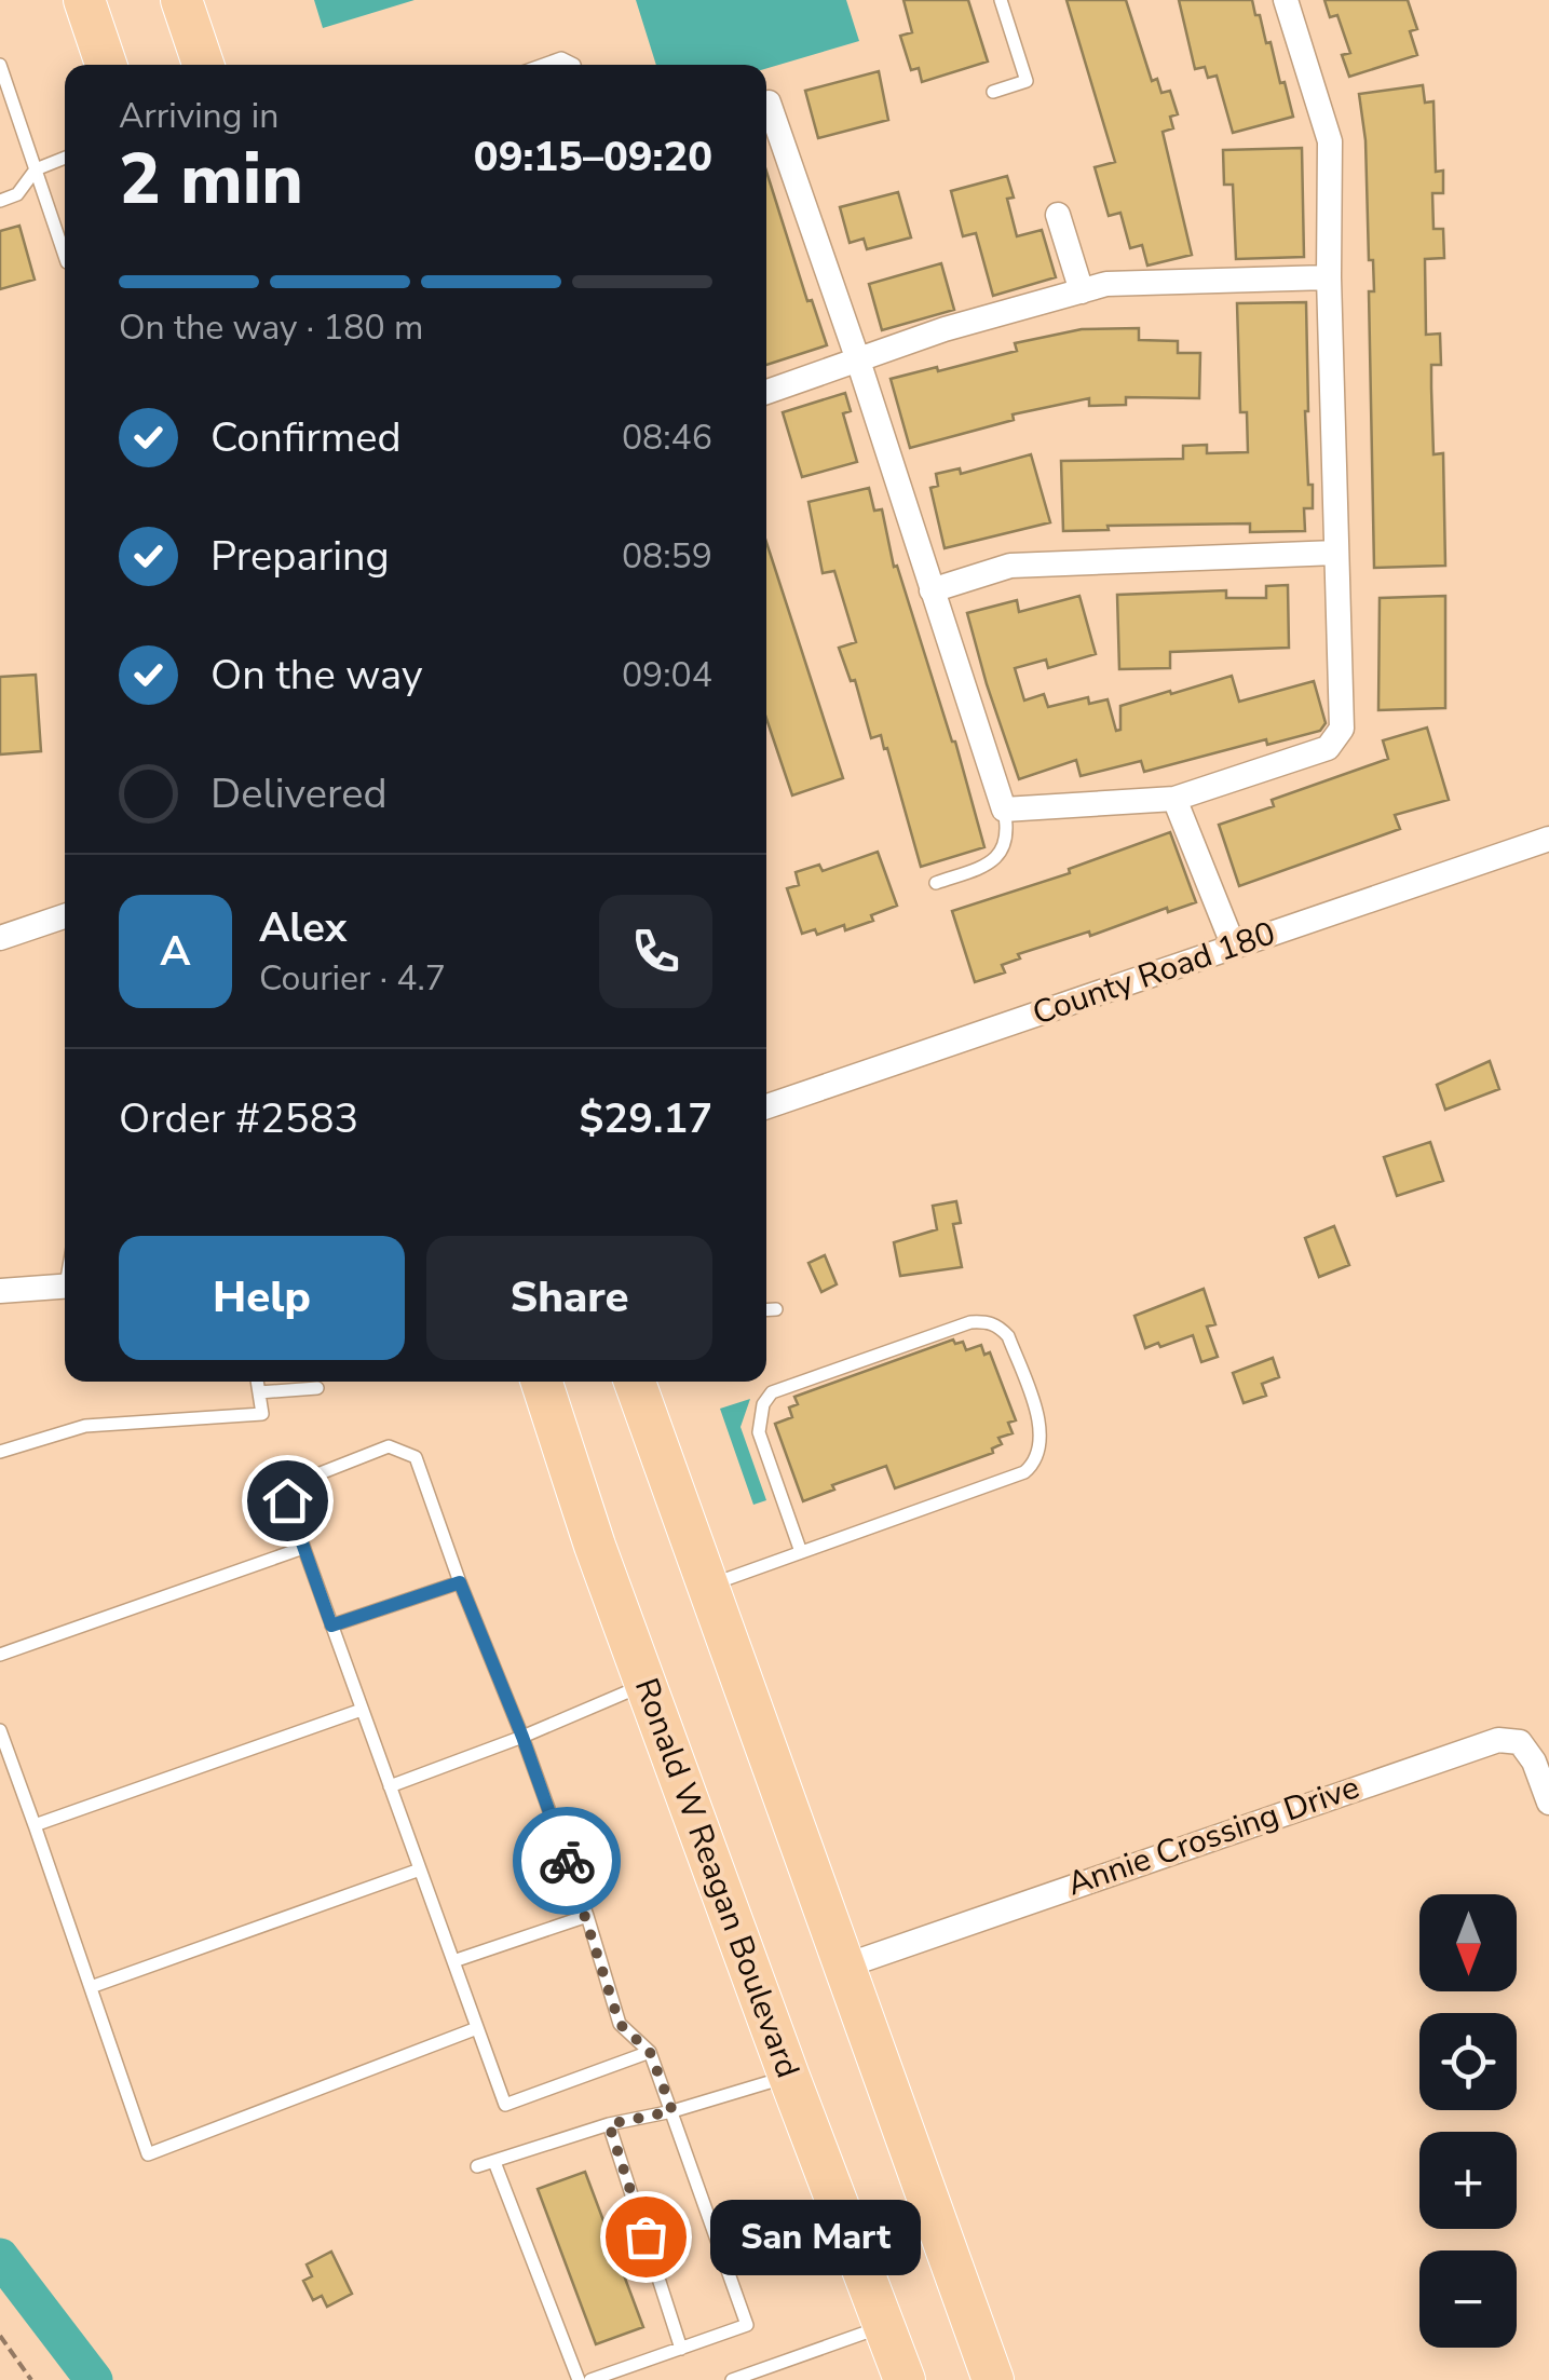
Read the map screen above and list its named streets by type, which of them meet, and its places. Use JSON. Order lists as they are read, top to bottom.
{
  "streets": {
    "main road": ["Ronald W Reagan Boulevard"],
    "street": ["County Road 180", "Annie Crossing Drive"]
  },
  "places": ["San Mart"],
  "north": "bottom",
  "page": {
    "heading": ["2 min", "Arriving in", "09:15–09:20"],
    "panel": [
      "Alex",
      "Courier · 4.7",
      "Order #2583",
      "$29.17"
    ],
    "bar": "On the way · 180 m",
    "list": [
      ["Confirmed", "08:46"],
      ["Preparing", "08:59"],
      ["On the way", "09:04"],
      "Delivered"
    ],
    "round": "A",
    "buttons": ["Help", "Share"],
    "map_buttons": ["+", "−"],
    "bubble": "San Mart"
  }
}
